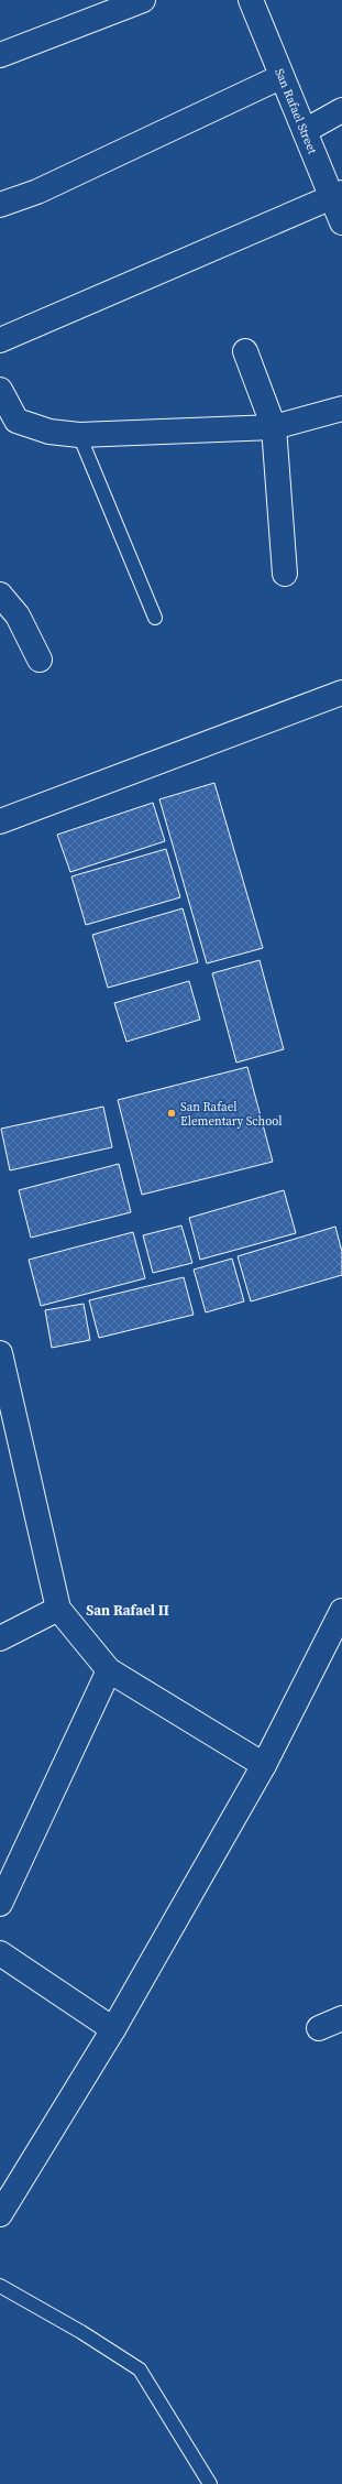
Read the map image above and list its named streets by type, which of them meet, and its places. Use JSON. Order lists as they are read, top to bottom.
{
  "streets": {
    "street": ["San Rafael Street"]
  },
  "districts": ["San Rafael II"],
  "places": ["San Rafael Elementary School"]
}
